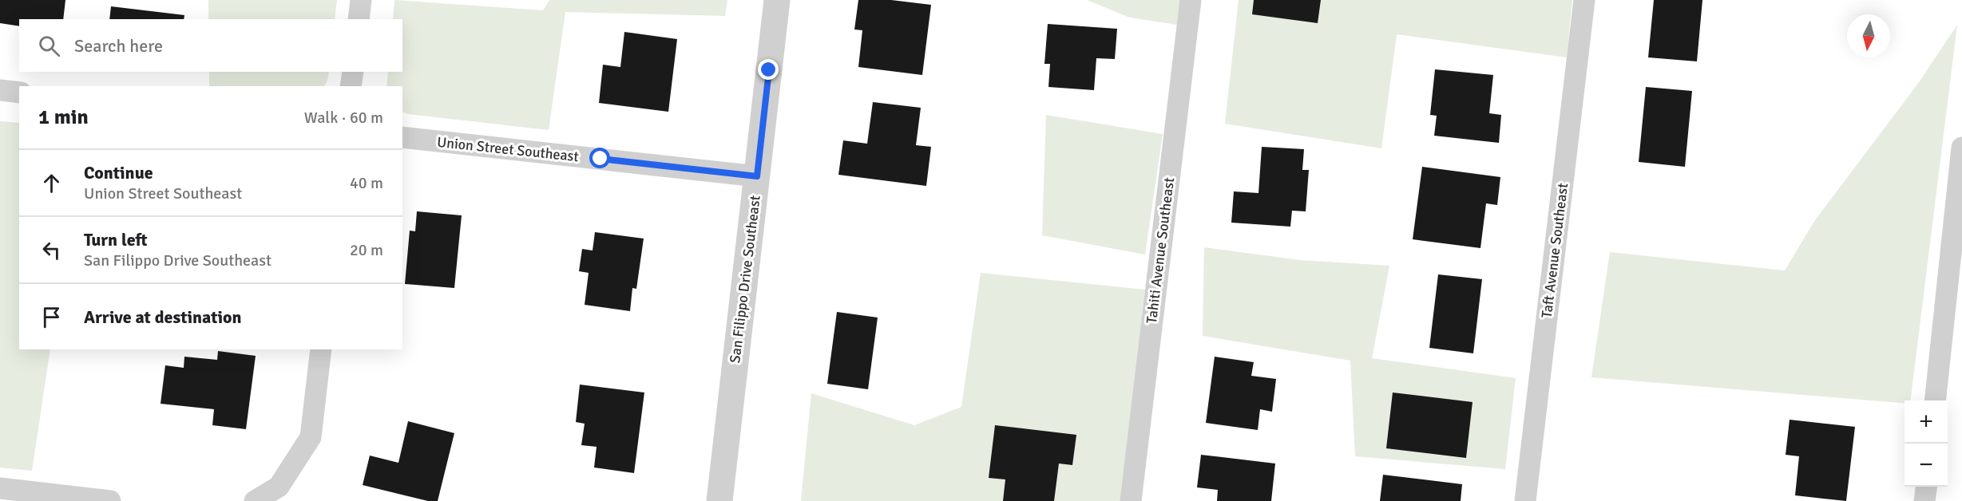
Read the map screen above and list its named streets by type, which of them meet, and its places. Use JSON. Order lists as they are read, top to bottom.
{
  "streets": {
    "street": [
      "Union Street Southeast",
      "Tahiti Avenue Southeast",
      "Taft Avenue Southeast",
      "San Filippo Drive Southeast"
    ]
  },
  "crossings": [
    ["Union Street Southeast", "San Filippo Drive Southeast"]
  ],
  "north": "bottom",
  "page": {
    "search": "Search here",
    "heading": ["1 min", "Walk · 60 m"],
    "list": [
      ["Continue", "Union Street Southeast", "40 m"],
      ["Turn left", "San Filippo Drive Southeast", "20 m"],
      "Arrive at destination"
    ],
    "map_buttons": ["+", "−"]
  }
}
